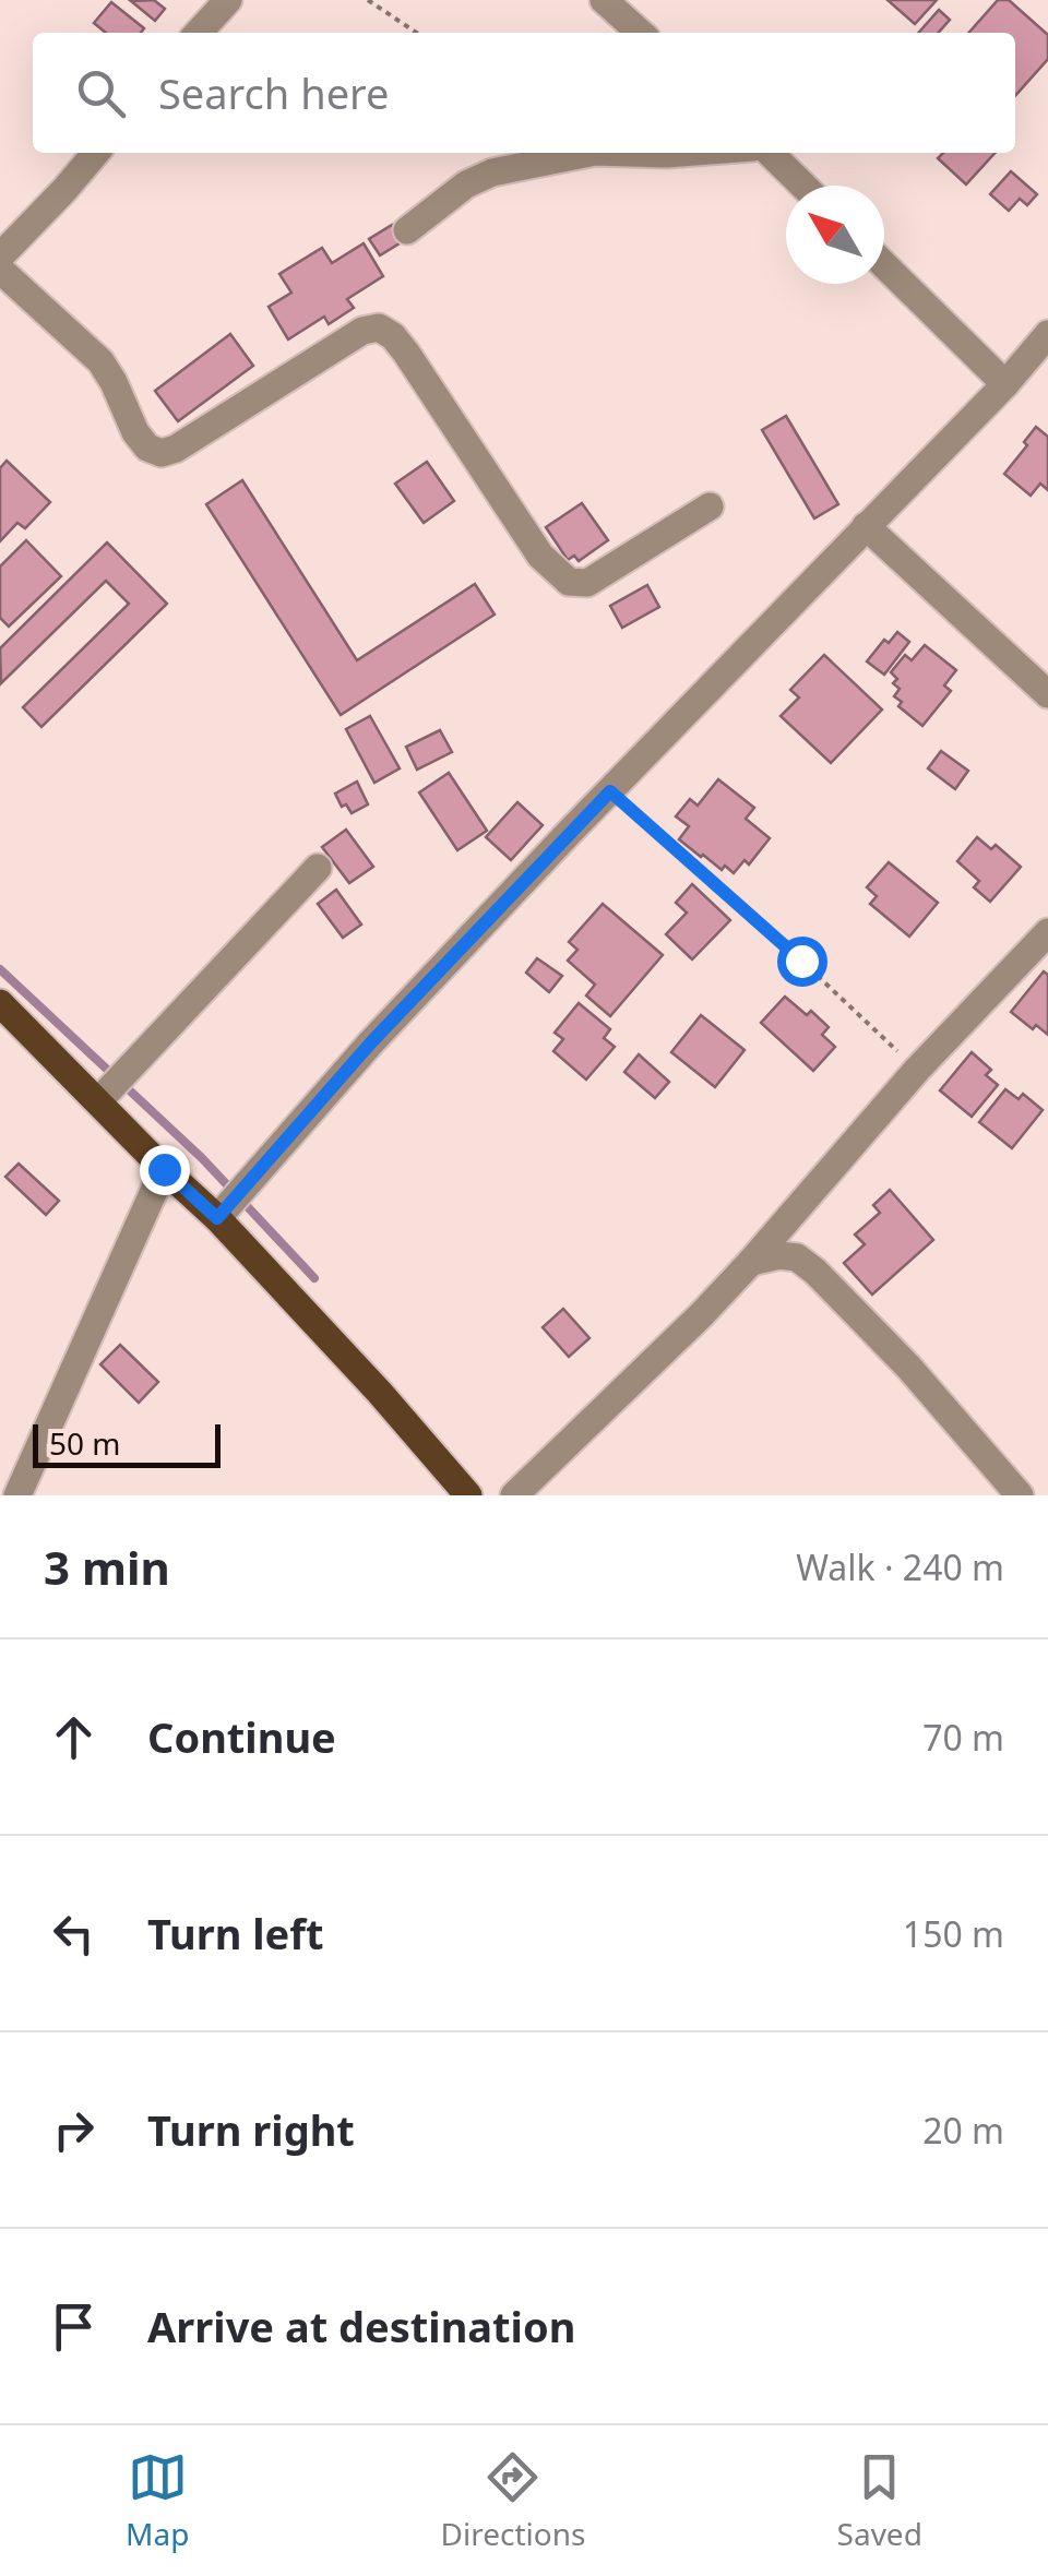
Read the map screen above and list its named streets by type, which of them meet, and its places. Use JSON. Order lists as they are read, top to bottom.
{
  "scale_bar": "50 m",
  "north": "top left",
  "page": {
    "search": "Search here",
    "scale": "50 m",
    "heading": ["3 min", "Walk · 240 m"],
    "list": [
      ["Continue", "70 m"],
      ["Turn left", "150 m"],
      ["Turn right", "20 m"],
      "Arrive at destination"
    ],
    "nav": ["Map", "Directions", "Saved"]
  }
}
